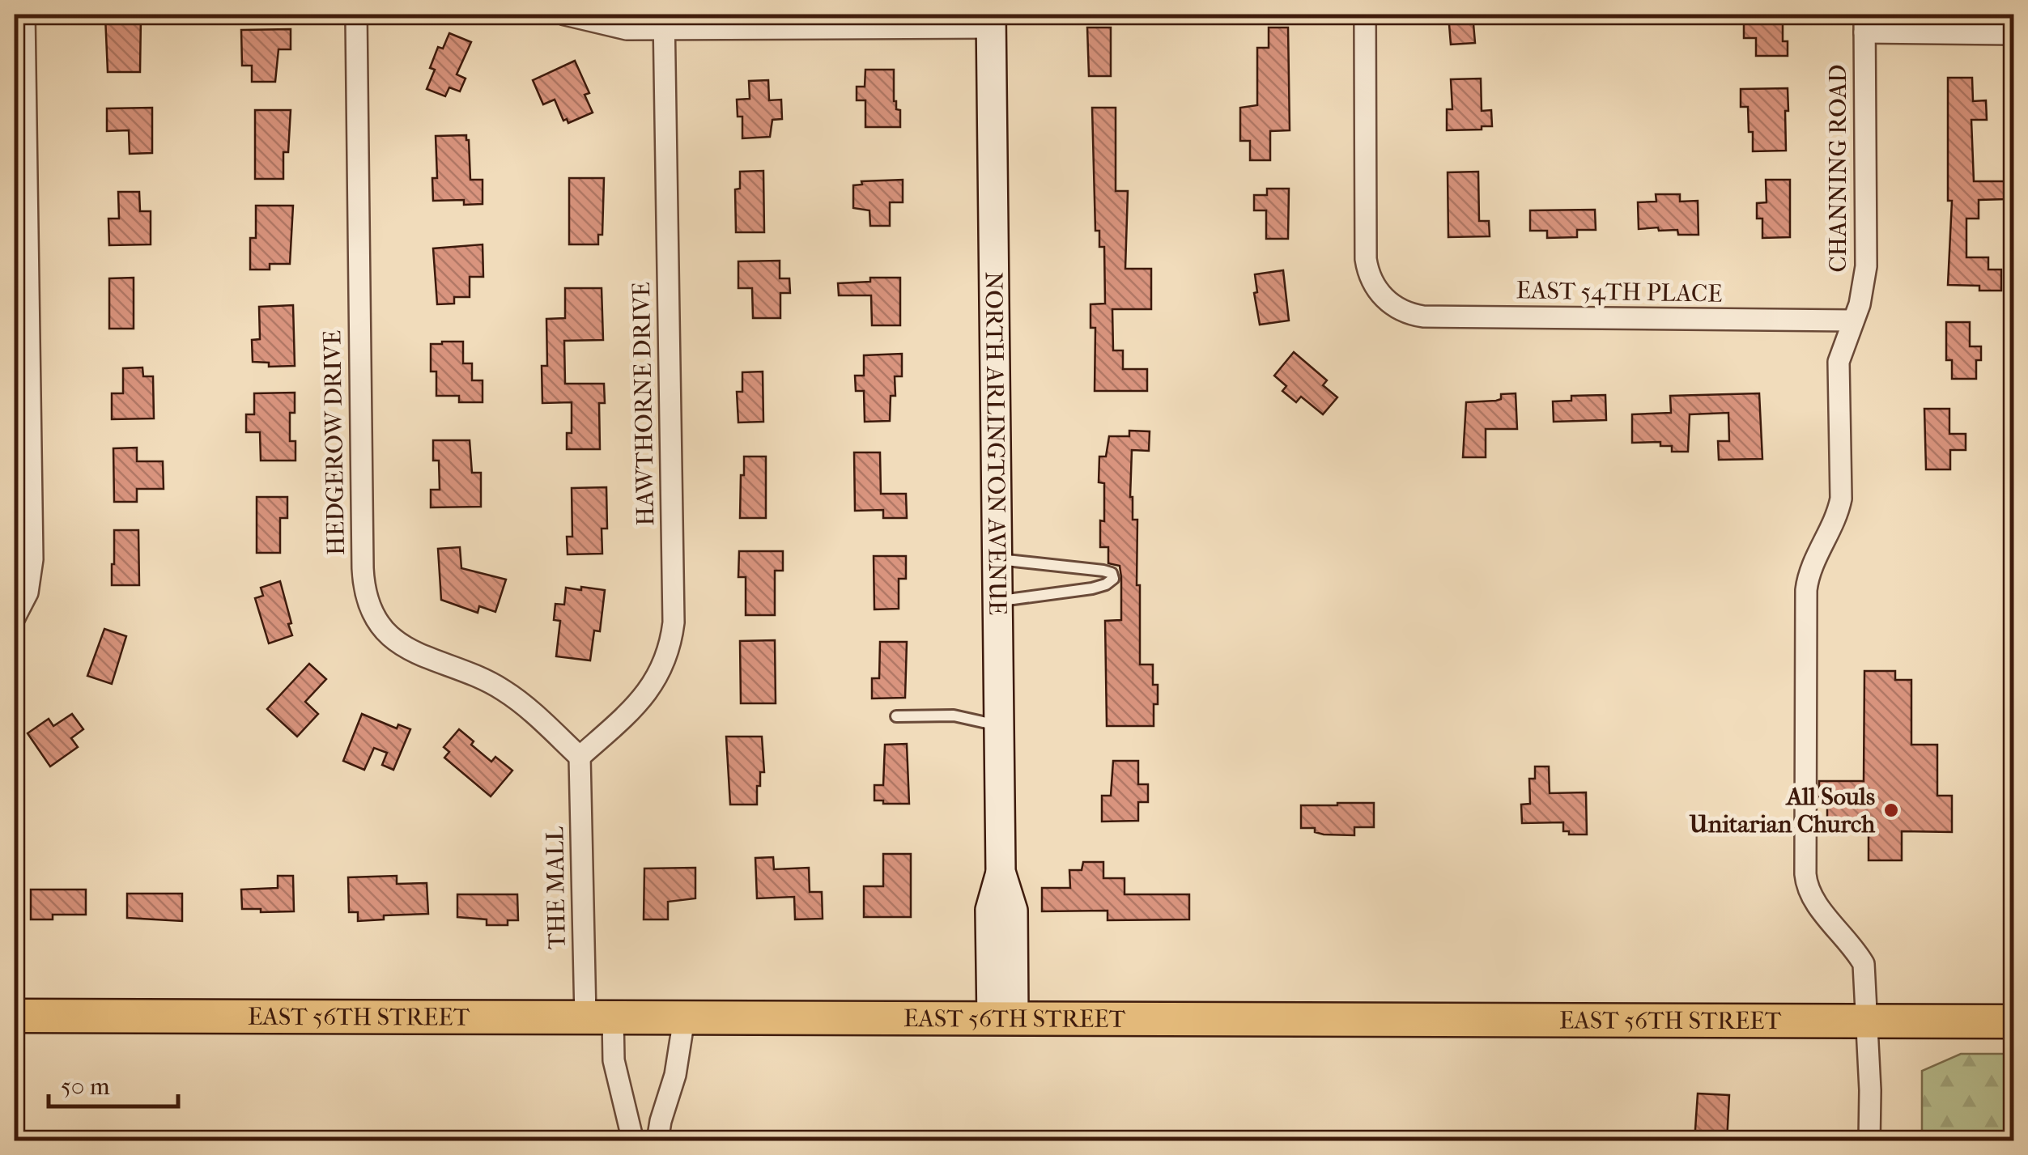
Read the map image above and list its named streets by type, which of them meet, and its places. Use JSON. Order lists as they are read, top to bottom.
{
  "streets": {
    "main road": ["NORTH ARLINGTON AVENUE", "EAST 56TH STREET"],
    "street": [
      "CHANNING ROAD",
      "EAST 54TH PLACE",
      "HAWTHORNE DRIVE",
      "HEDGEROW DRIVE",
      "THE MALL"
    ]
  },
  "crossings": [
    ["CHANNING ROAD", "EAST 54TH PLACE"],
    ["CHANNING ROAD", "EAST 56TH STREET"],
    ["HAWTHORNE DRIVE", "HEDGEROW DRIVE"],
    ["HAWTHORNE DRIVE", "THE MALL"],
    ["HEDGEROW DRIVE", "THE MALL"],
    ["NORTH ARLINGTON AVENUE", "EAST 56TH STREET"],
    ["THE MALL", "EAST 56TH STREET"]
  ],
  "places": ["All Souls Unitarian Church"],
  "scale_bar": "50 m"
}
